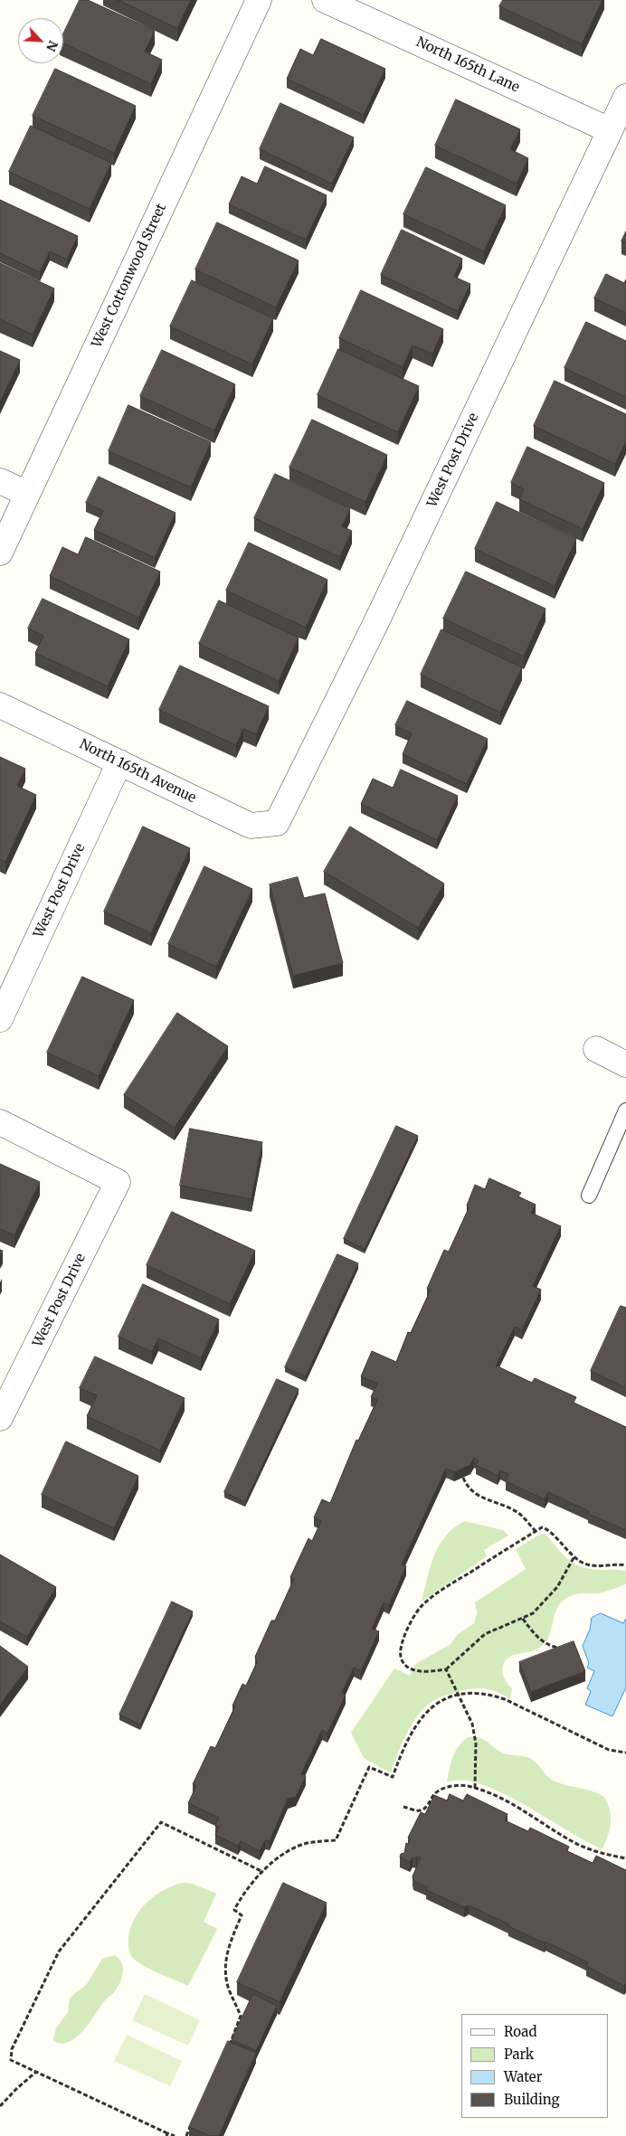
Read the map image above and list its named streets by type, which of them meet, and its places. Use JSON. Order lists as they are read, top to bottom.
{
  "streets": {
    "street": [
      "North 165th Lane",
      "West Cottonwood Street",
      "West Post Drive",
      "North 165th Avenue"
    ]
  },
  "crossings": [
    ["North 165th Lane", "West Post Drive"],
    ["West Post Drive", "North 165th Avenue"]
  ],
  "legend": [
    "Road",
    "Park",
    "Water",
    "Building"
  ],
  "north": "bottom right"
}
